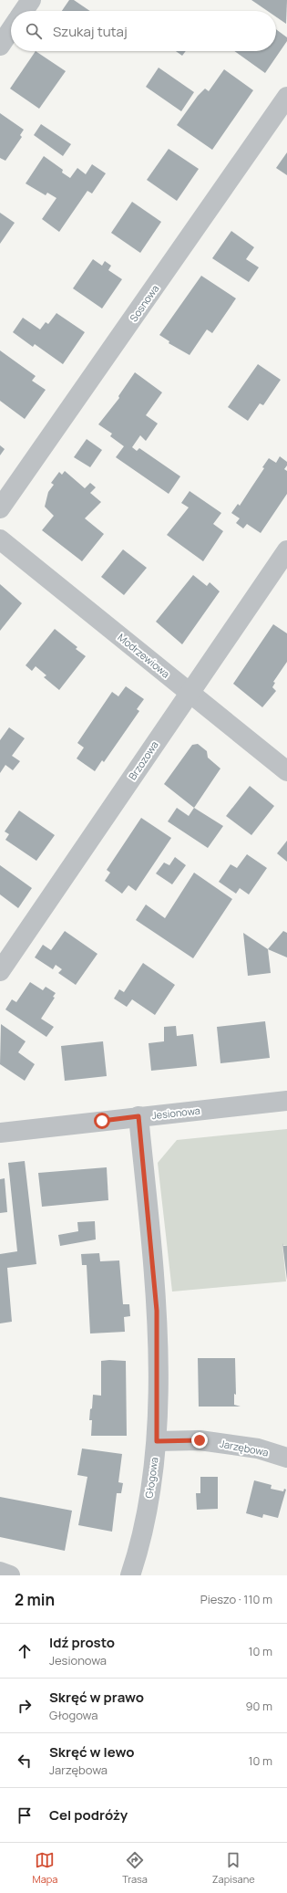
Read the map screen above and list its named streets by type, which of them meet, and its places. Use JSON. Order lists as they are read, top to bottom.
{
  "streets": {
    "street": [
      "Sosnowa",
      "Modrzewiowa",
      "Brzozowa",
      "Jesionowa",
      "Jarzębowa",
      "Głogowa"
    ]
  },
  "crossings": [
    ["Modrzewiowa", "Brzozowa"],
    ["Jesionowa", "Głogowa"],
    ["Jarzębowa", "Głogowa"]
  ],
  "page": {
    "search": "Szukaj tutaj",
    "heading": ["2 min", "Pieszo · 110 m"],
    "list": [
      ["Idź prosto", "Jesionowa", "10 m"],
      ["Skręć w prawo", "Głogowa", "90 m"],
      ["Skręć w lewo", "Jarzębowa", "10 m"],
      "Cel podróży"
    ],
    "nav": ["Mapa", "Trasa", "Zapisane"]
  }
}
